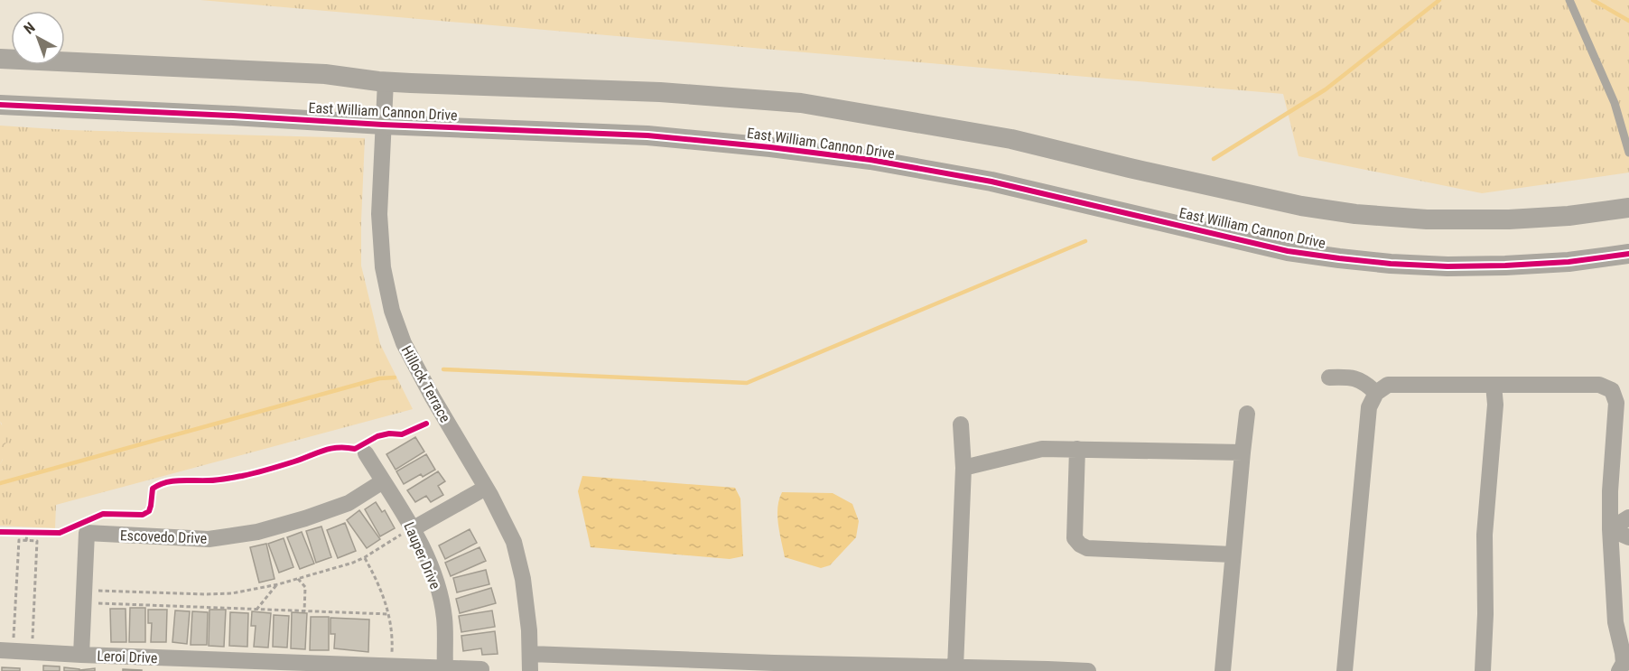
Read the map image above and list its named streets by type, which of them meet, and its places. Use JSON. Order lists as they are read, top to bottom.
{
  "streets": {
    "street": [
      "East William Cannon Drive",
      "Hillock Terrace",
      "Escovedo Drive",
      "Lauper Drive",
      "Leroi Drive"
    ]
  },
  "crossings": [
    ["East William Cannon Drive", "Hillock Terrace"],
    ["Escovedo Drive", "Lauper Drive"],
    ["Escovedo Drive", "Leroi Drive"],
    ["Lauper Drive", "Leroi Drive"]
  ],
  "north": "top left"
}
